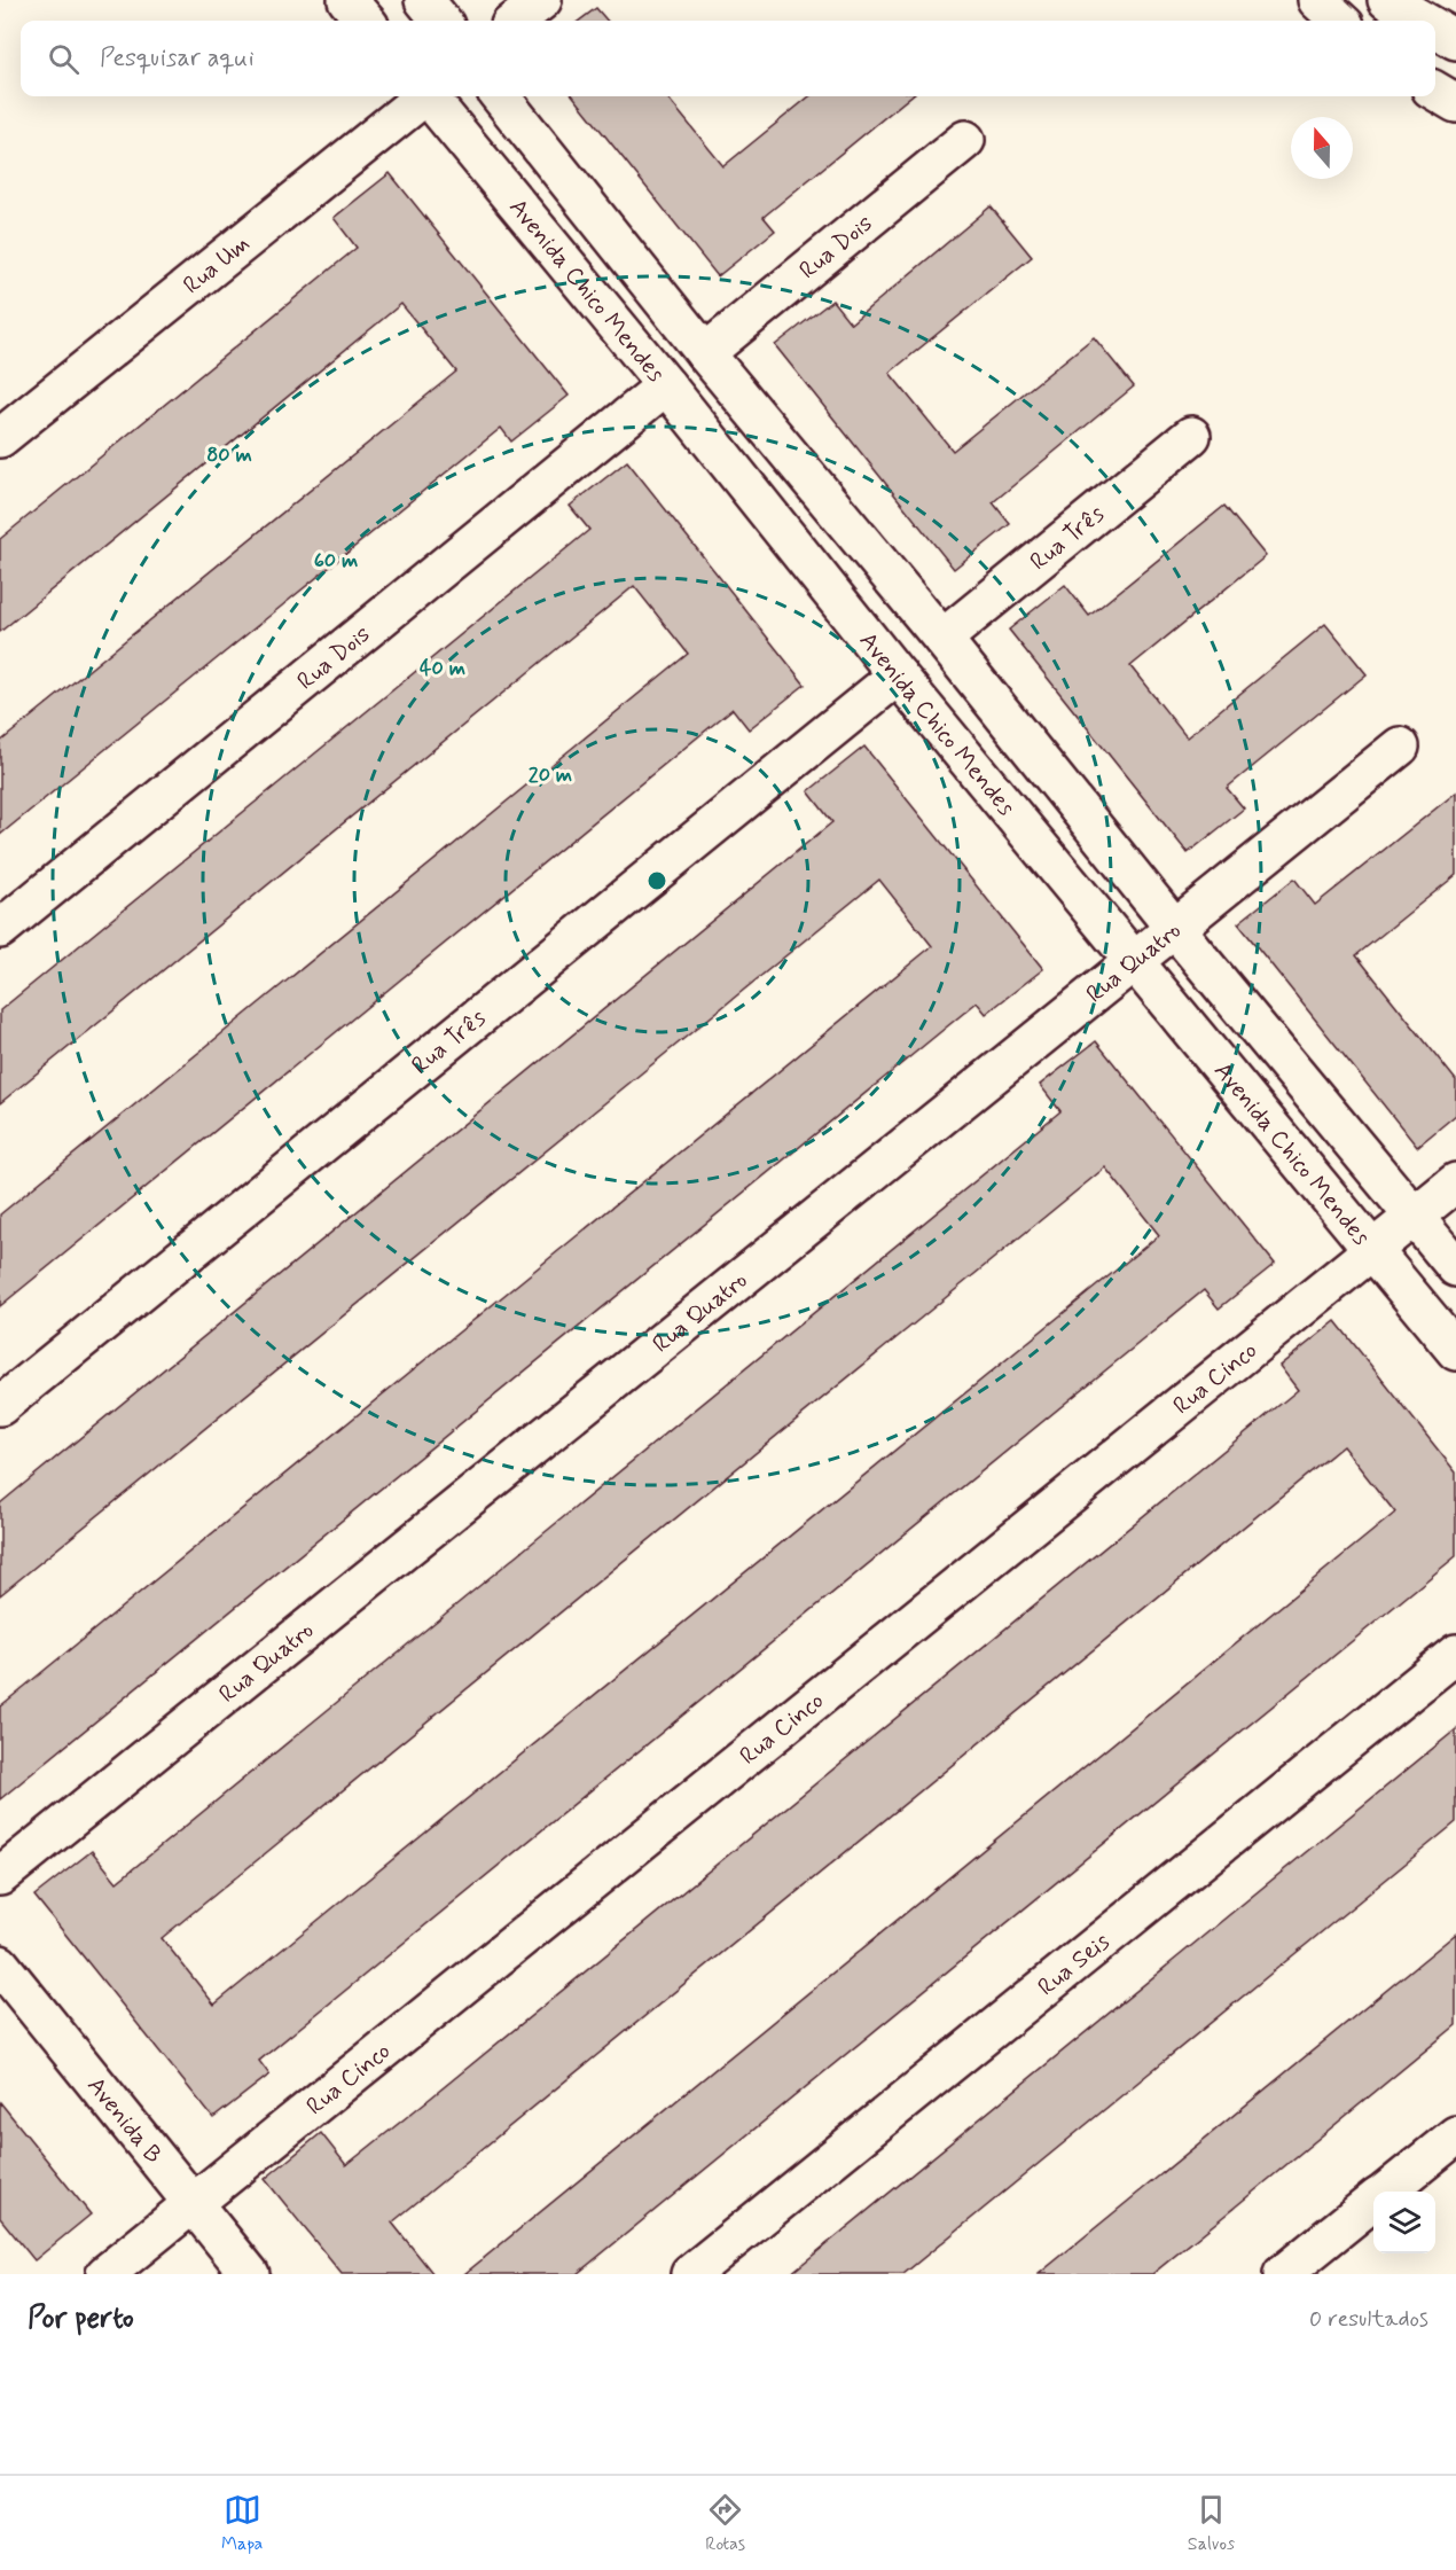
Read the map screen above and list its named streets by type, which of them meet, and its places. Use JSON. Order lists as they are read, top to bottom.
{
  "streets": {
    "street": [
      "Rua Dois",
      "Rua Um",
      "Avenida Chico Mendes",
      "Rua Três",
      "Rua Quatro",
      "Rua Cinco",
      "Rua Seis",
      "Avenida B"
    ]
  },
  "crossings": [
    ["Rua Dois", "Avenida Chico Mendes"],
    ["Avenida Chico Mendes", "Rua Três"],
    ["Avenida Chico Mendes", "Rua Quatro"],
    ["Avenida Chico Mendes", "Rua Cinco"],
    ["Rua Cinco", "Avenida B"]
  ],
  "north": "top",
  "page": {
    "search": "Pesquisar aqui",
    "heading": ["Por perto", "0 resultados"],
    "nav": ["Mapa", "Rotas", "Salvos"]
  },
  "rings": [
    "80 m",
    "60 m",
    "40 m",
    "20 m"
  ]
}
